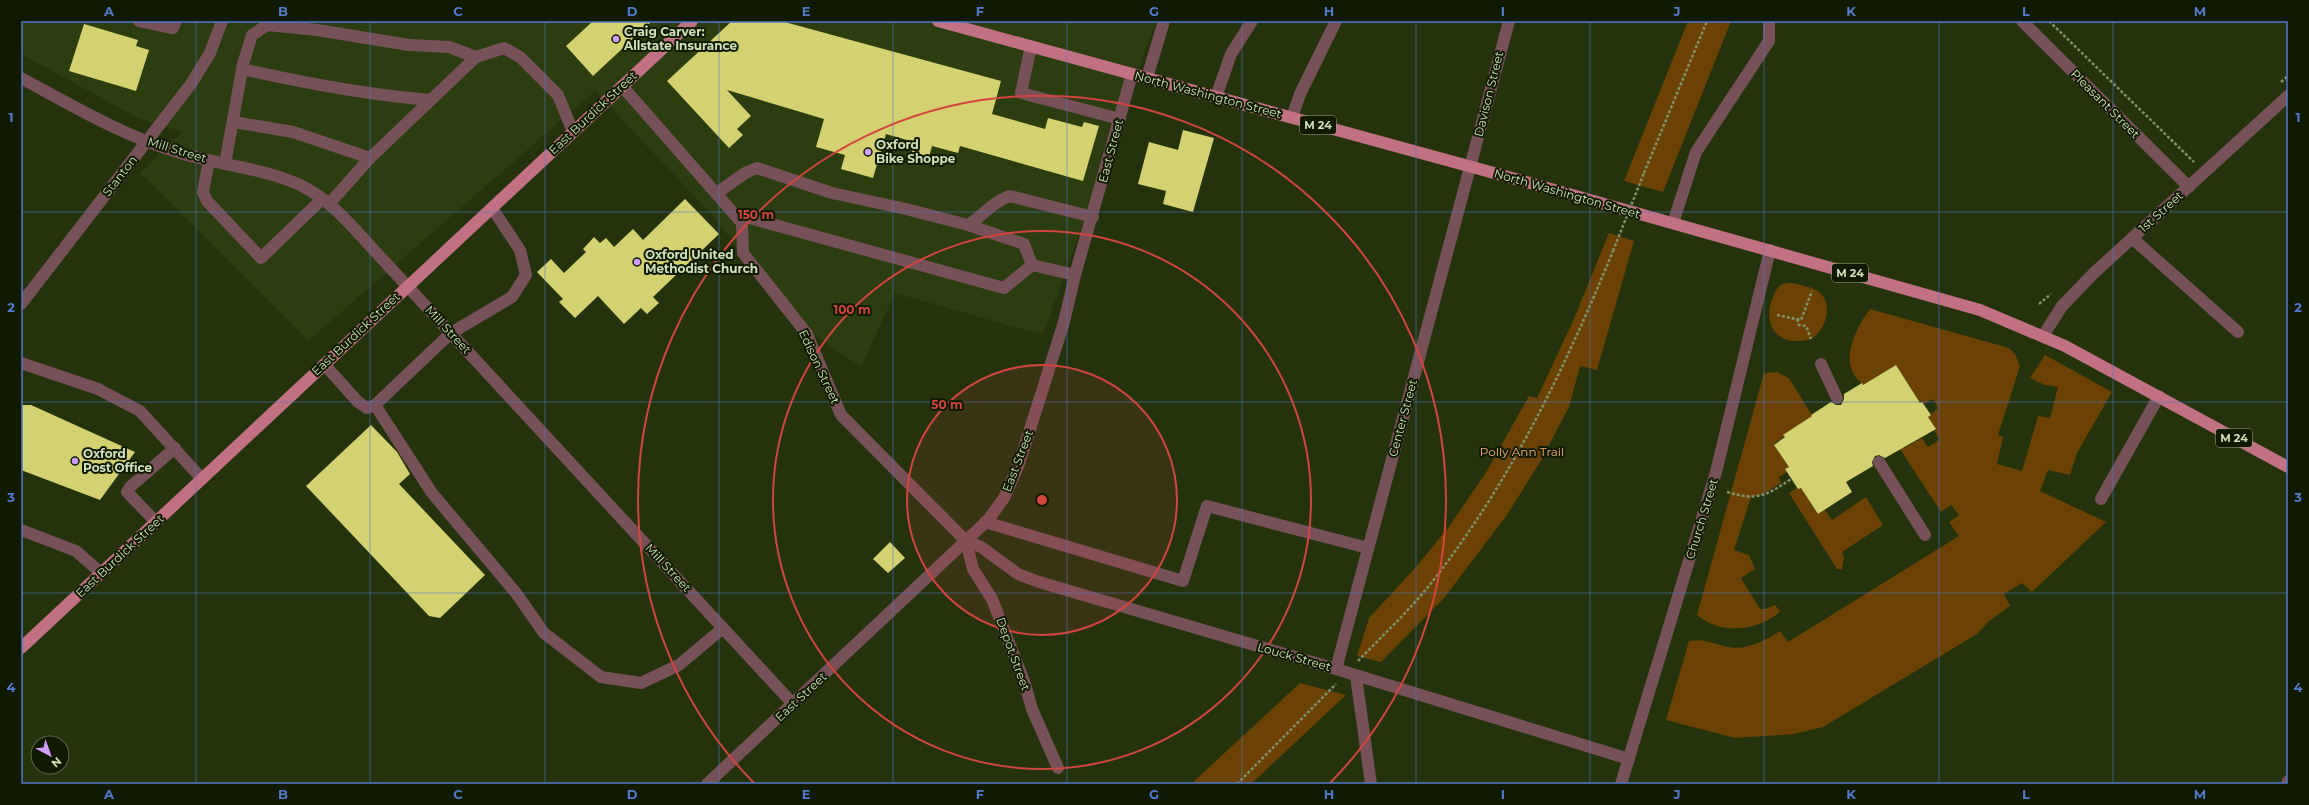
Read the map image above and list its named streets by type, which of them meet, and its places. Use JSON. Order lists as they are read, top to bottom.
{
  "streets": {
    "main road": ["North Washington Street", "East Burdick Street", "M 24"],
    "street": [
      "Davison Street",
      "Pleasant Street",
      "Mill Street",
      "East Street",
      "Stanton",
      "1st Street",
      "Edison Street",
      "Center Street",
      "Church Street",
      "Depot Street",
      "Louck Street"
    ]
  },
  "crossings": [
    ["Davison Street", "North Washington Street"],
    ["Davison Street", "Center Street"],
    ["North Washington Street", "East Street"],
    ["North Washington Street", "1st Street"],
    ["North Washington Street", "Center Street"],
    ["North Washington Street", "Church Street"],
    ["Pleasant Street", "1st Street"],
    ["East Burdick Street", "Mill Street"],
    ["East Burdick Street", "Edison Street"],
    ["Mill Street", "East Street"],
    ["Mill Street", "Stanton"],
    ["East Street", "Edison Street"],
    ["East Street", "Depot Street"],
    ["East Street", "Louck Street"],
    ["Edison Street", "Depot Street"],
    ["Edison Street", "Louck Street"],
    ["Center Street", "Louck Street"],
    ["Church Street", "Louck Street"],
    ["Depot Street", "Louck Street"]
  ],
  "parks": ["Polly Ann Trail"],
  "places": [
    "Craig Carver: Allstate Insurance",
    "Oxford Bike Shoppe",
    "Oxford United Methodist Church",
    "Oxford Post Office"
  ],
  "north": "bottom right",
  "grid": {
    "columns": [
      "A",
      "B",
      "C",
      "D",
      "E",
      "F",
      "G",
      "H",
      "I",
      "J",
      "K",
      "L",
      "M"
    ],
    "rows": [
      "1",
      "2",
      "3",
      "4"
    ]
  },
  "rings": ["150 m", "100 m", "50 m"]
}
